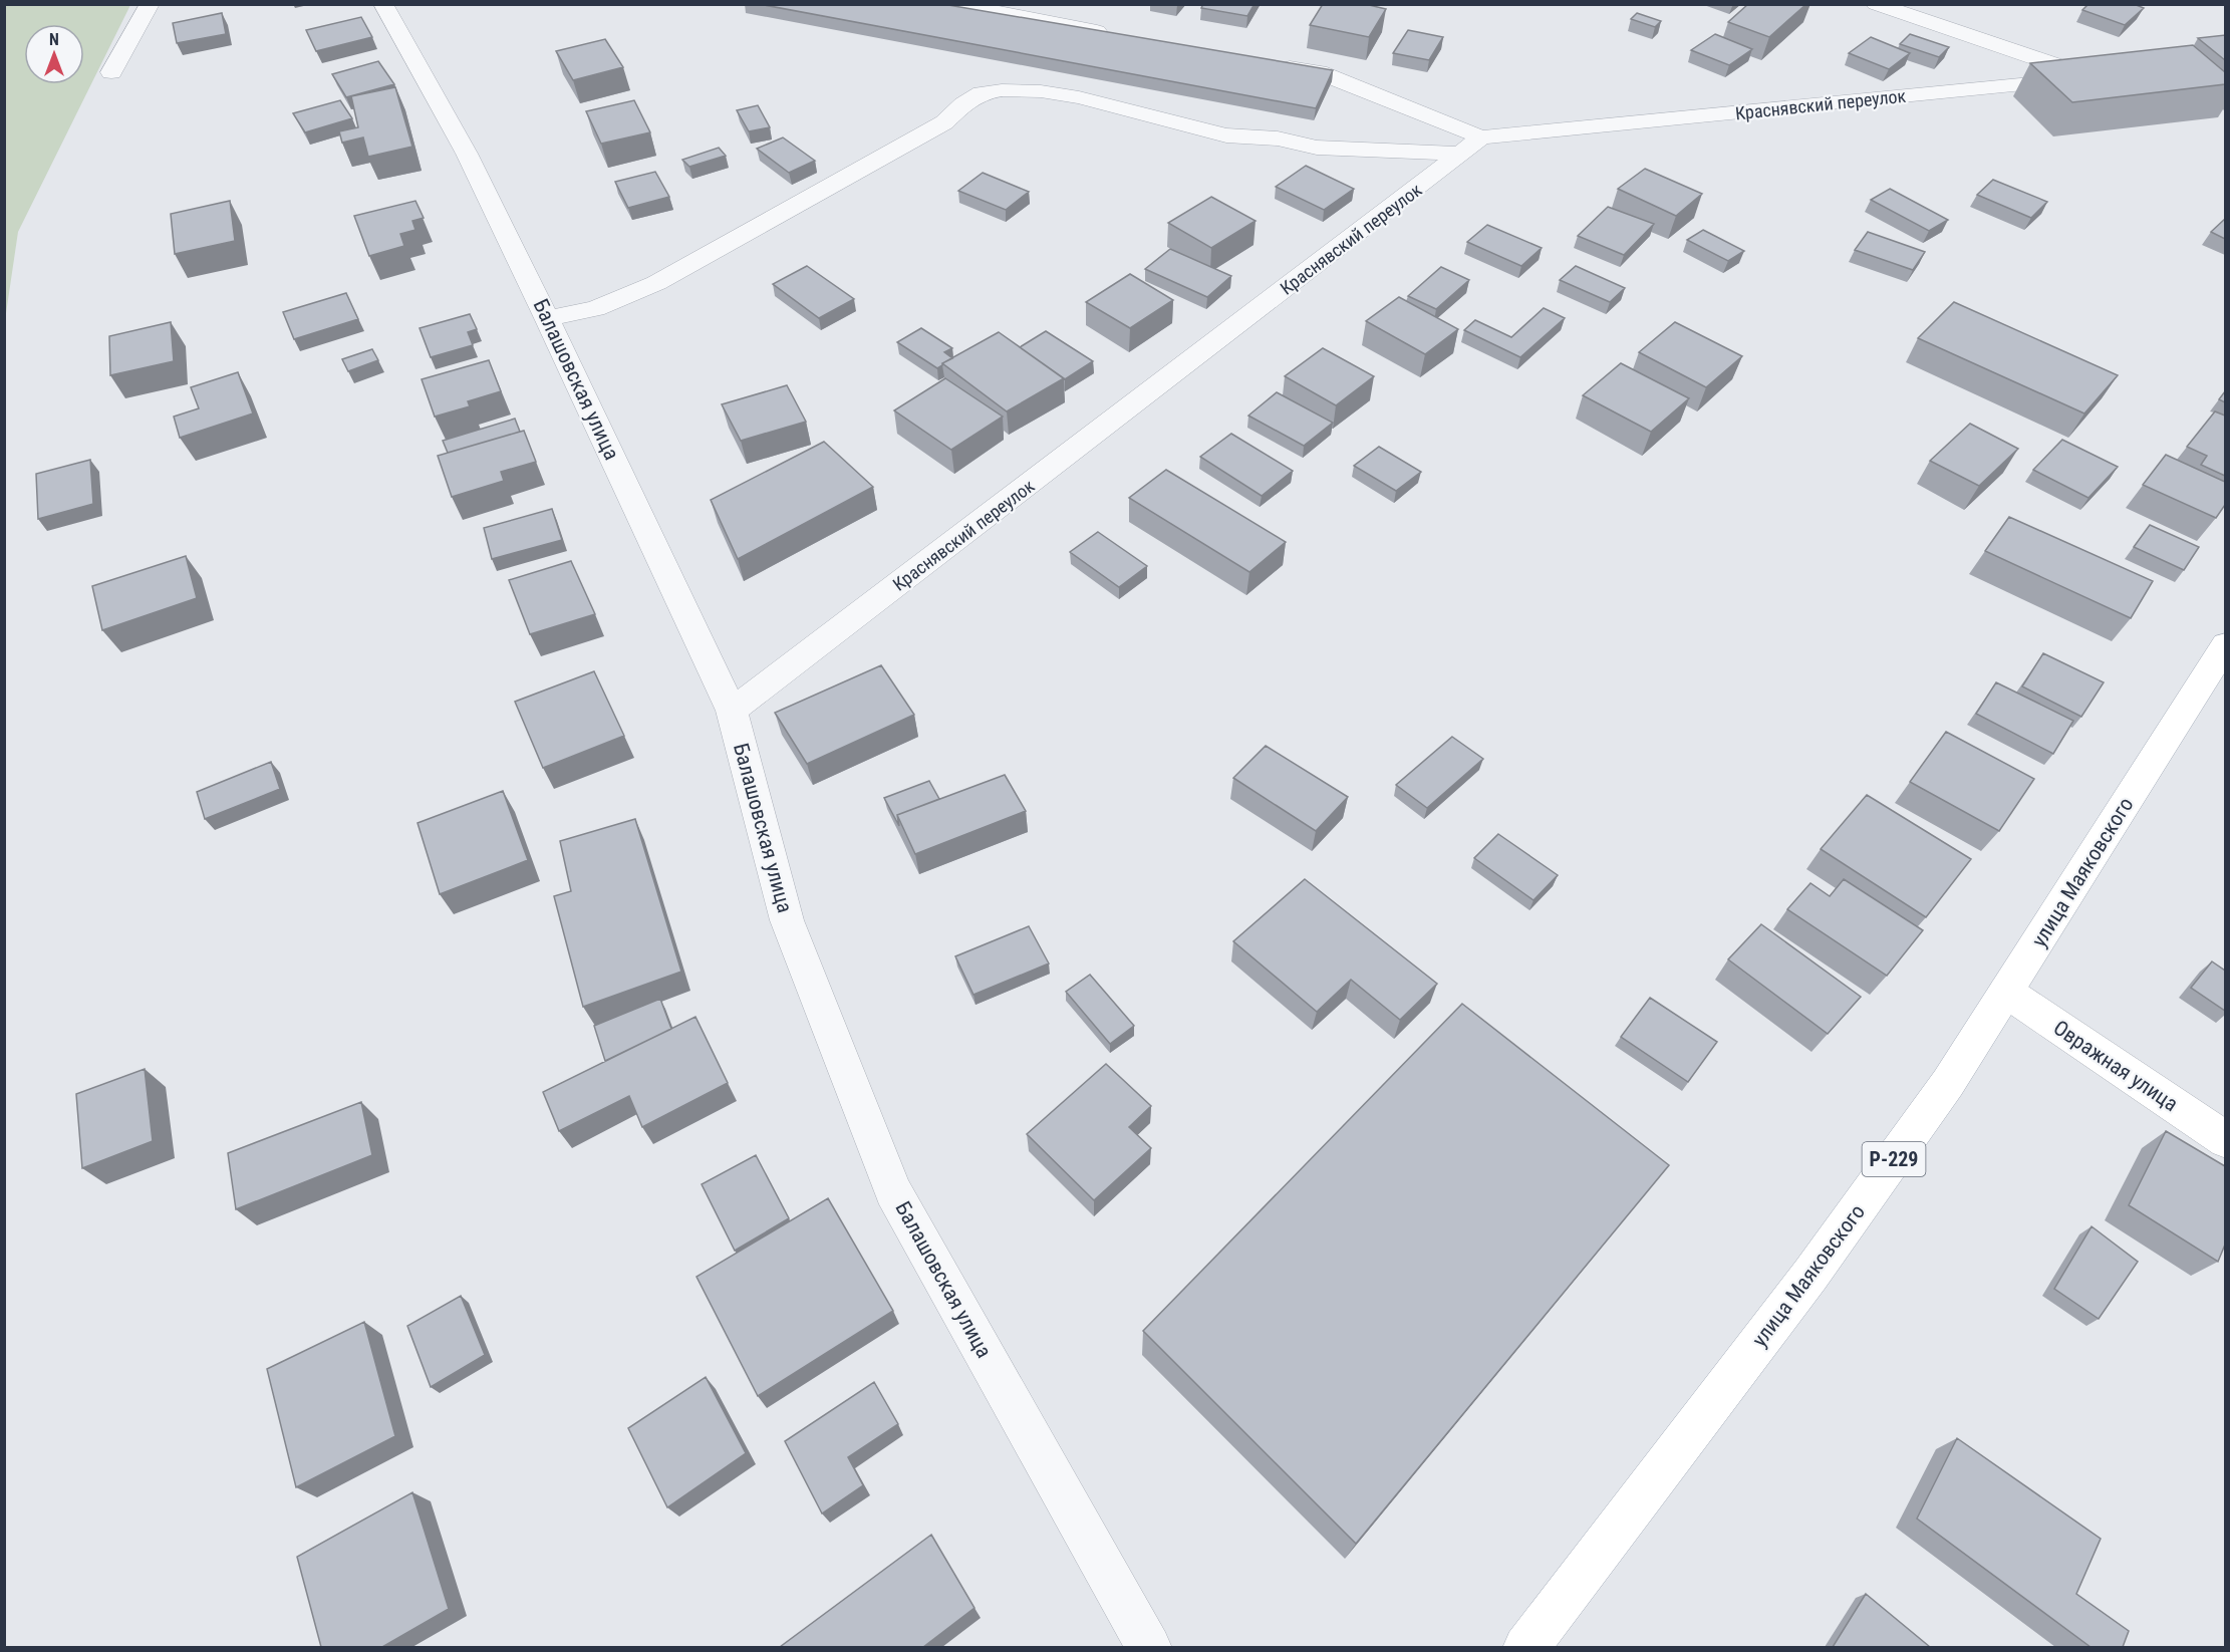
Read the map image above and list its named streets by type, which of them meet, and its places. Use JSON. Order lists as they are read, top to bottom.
{
  "streets": {
    "main road": ["улица Маяковского", "Овражная улица", "Р-229"],
    "street": ["Краснявский переулок", "Балашовская улица"]
  },
  "crossings": [
    ["Краснявский переулок", "Балашовская улица"],
    ["улица Маяковского", "Овражная улица"]
  ],
  "north": "top"
}
